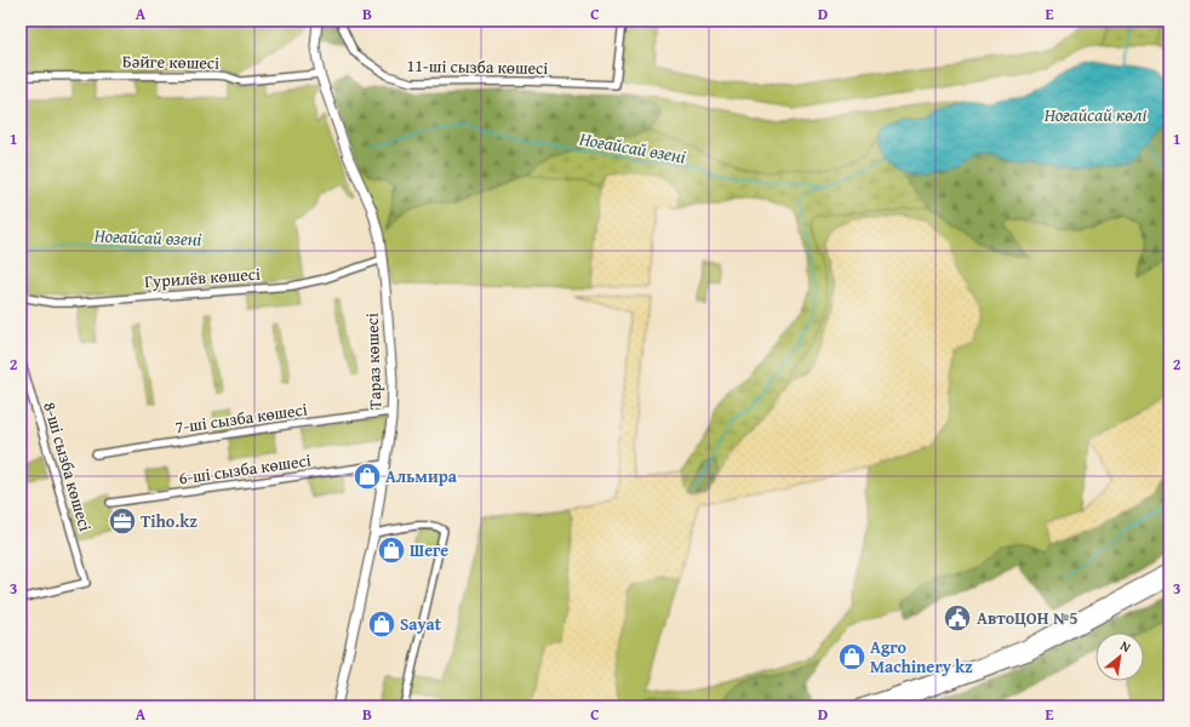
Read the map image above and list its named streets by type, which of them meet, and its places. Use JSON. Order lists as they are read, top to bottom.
{
  "streets": {
    "street": [
      "Бәйге көшесі",
      "11-ші сызба көшесі",
      "Гурилёв көшесі",
      "Тараз көшесі",
      "7-ші сызба көшесі",
      "8-ші сызба көшесі",
      "6-ші сызба көшесі"
    ]
  },
  "crossings": [
    ["Бәйге көшесі", "Тараз көшесі"],
    ["Гурилёв көшесі", "Тараз көшесі"],
    ["Тараз көшесі", "7-ші сызба көшесі"],
    ["Тараз көшесі", "6-ші сызба көшесі"]
  ],
  "water": ["Ноғайсай көлі", "Ноғайсай өзені"],
  "places": {
    "shop": [
      "Альмира",
      "Шеге",
      "Sayat",
      "Agro Machinery kz"
    ],
    "office": ["Tiho.kz"],
    "public building": ["АвтоЦОН №5"]
  },
  "north": "top right",
  "grid": {
    "columns": [
      "A",
      "B",
      "C",
      "D",
      "E"
    ],
    "rows": ["1", "2", "3"]
  }
}
